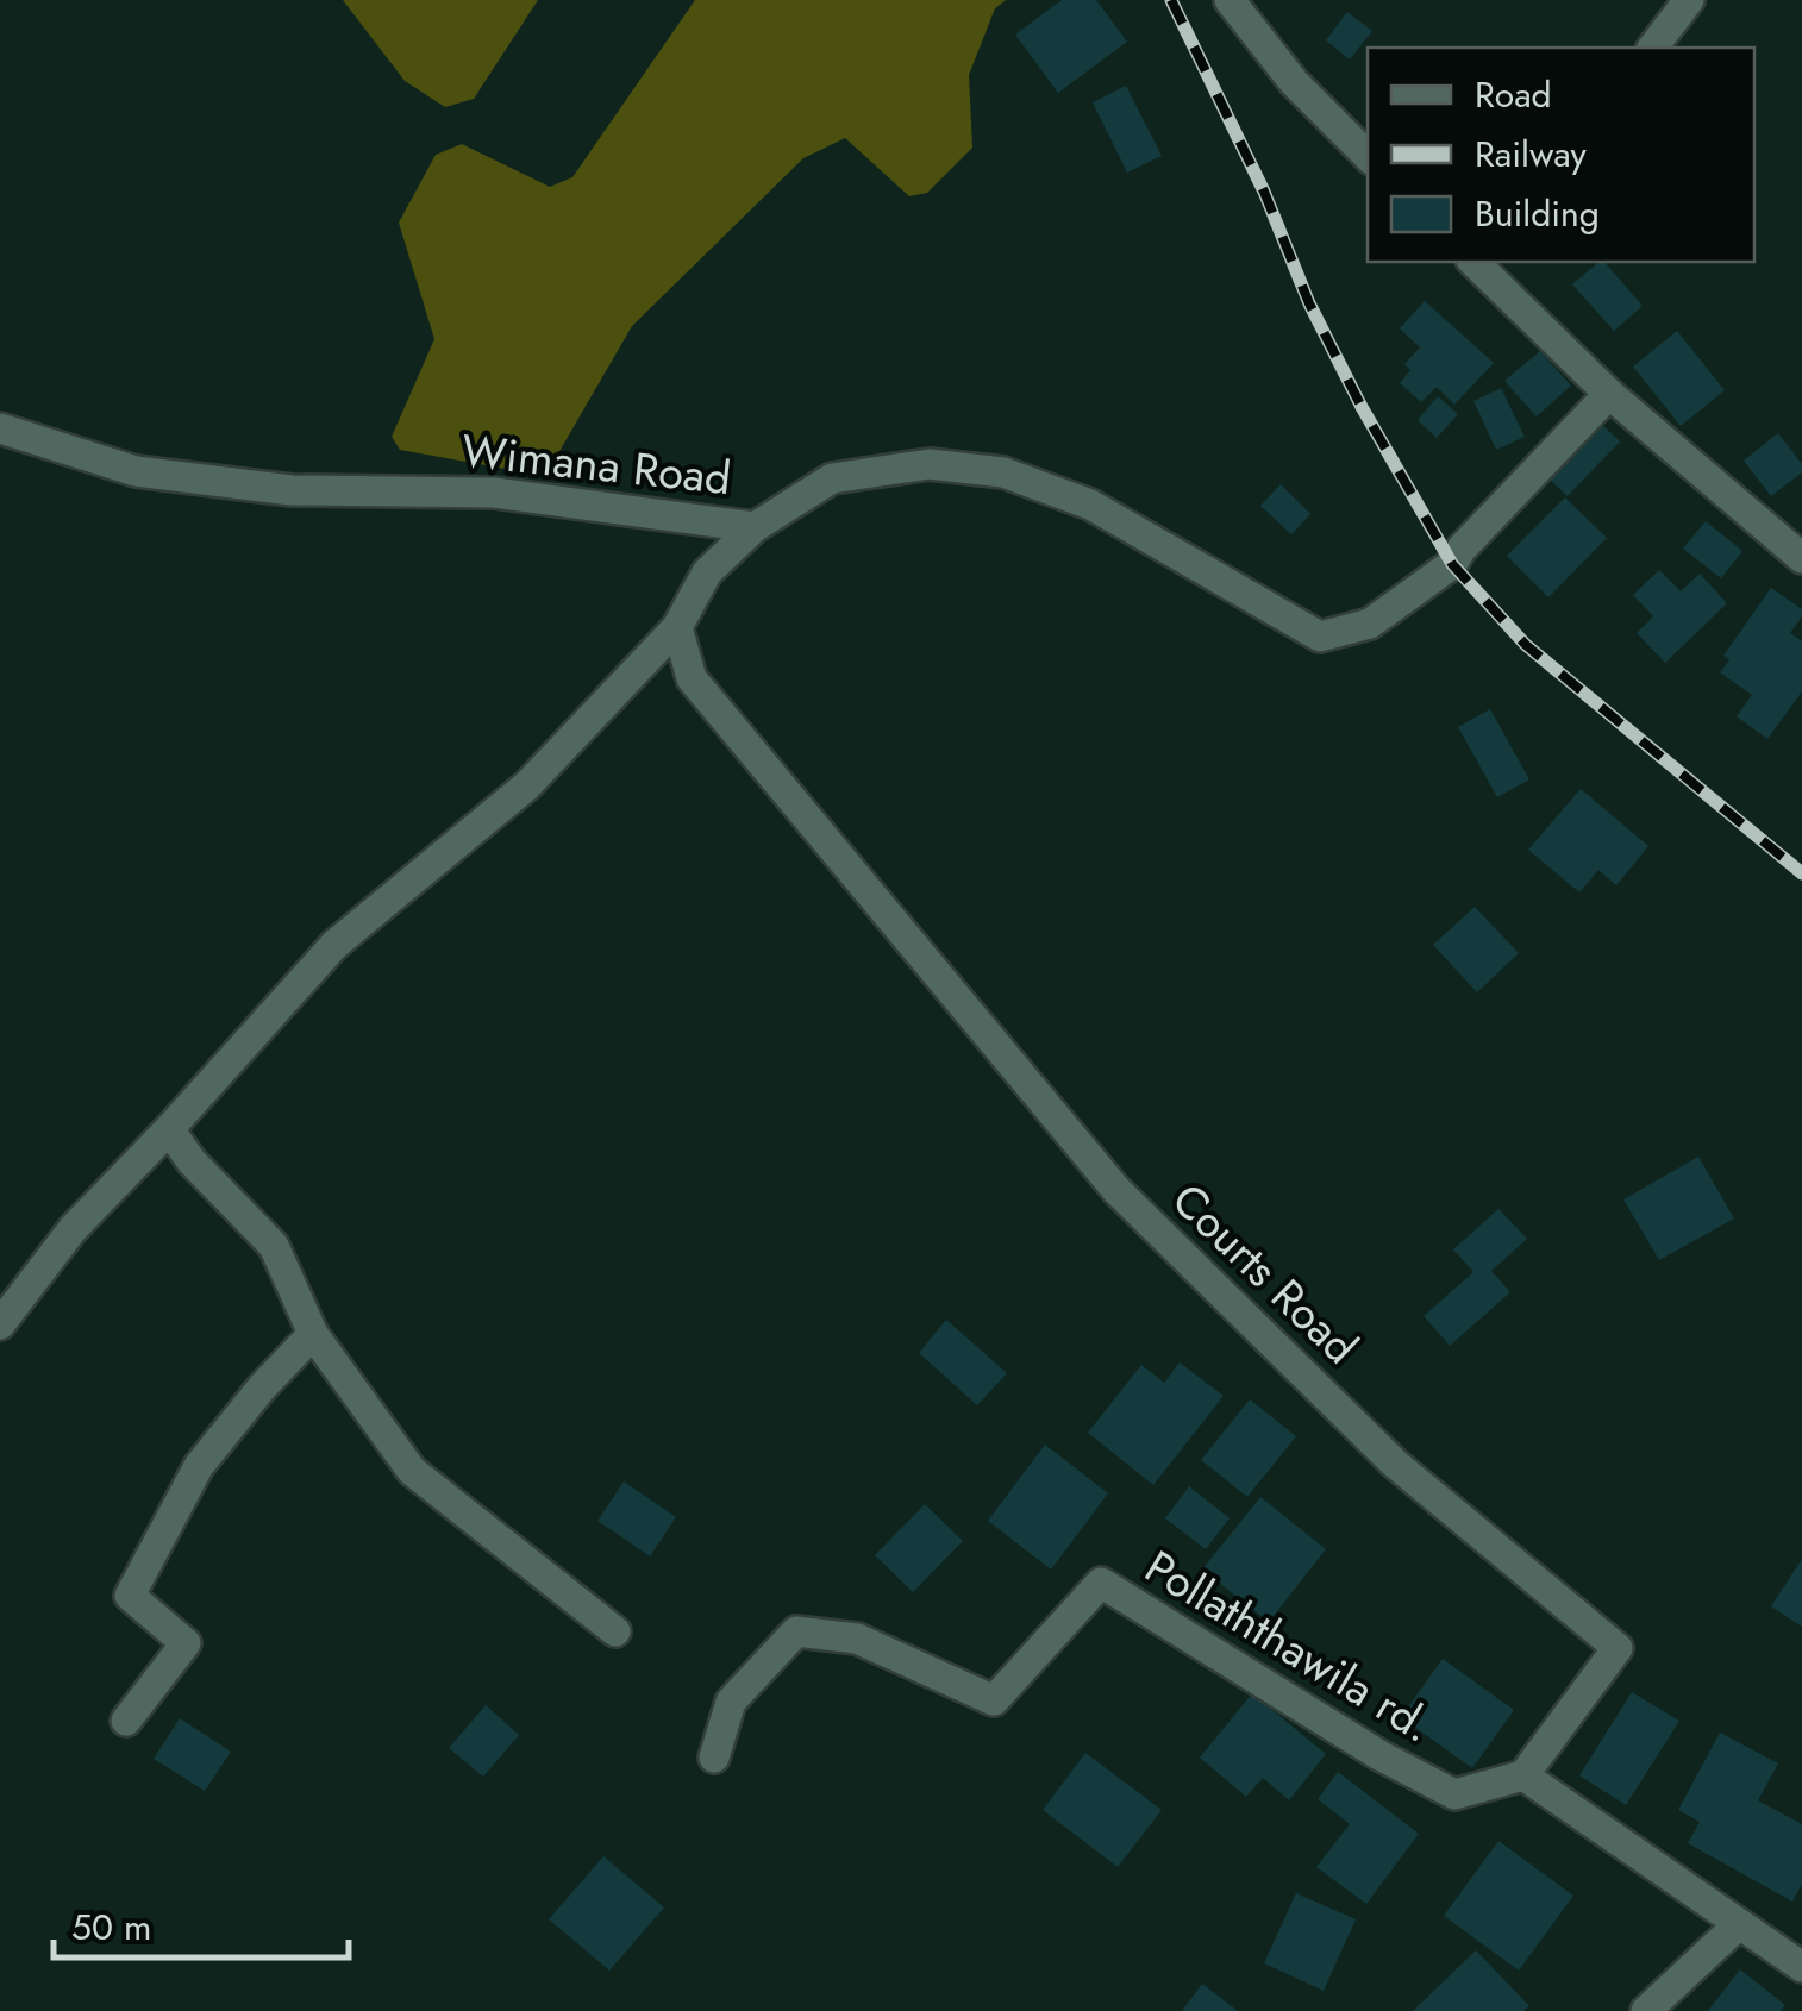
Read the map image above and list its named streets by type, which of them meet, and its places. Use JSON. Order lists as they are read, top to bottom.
{
  "streets": {
    "street": ["Wimana Road", "Courts Road", "Pollaththawila rd."]
  },
  "crossings": [
    ["Courts Road", "Pollaththawila rd."]
  ],
  "legend": ["Road", "Railway", "Building"],
  "scale_bar": "50 m"
}
